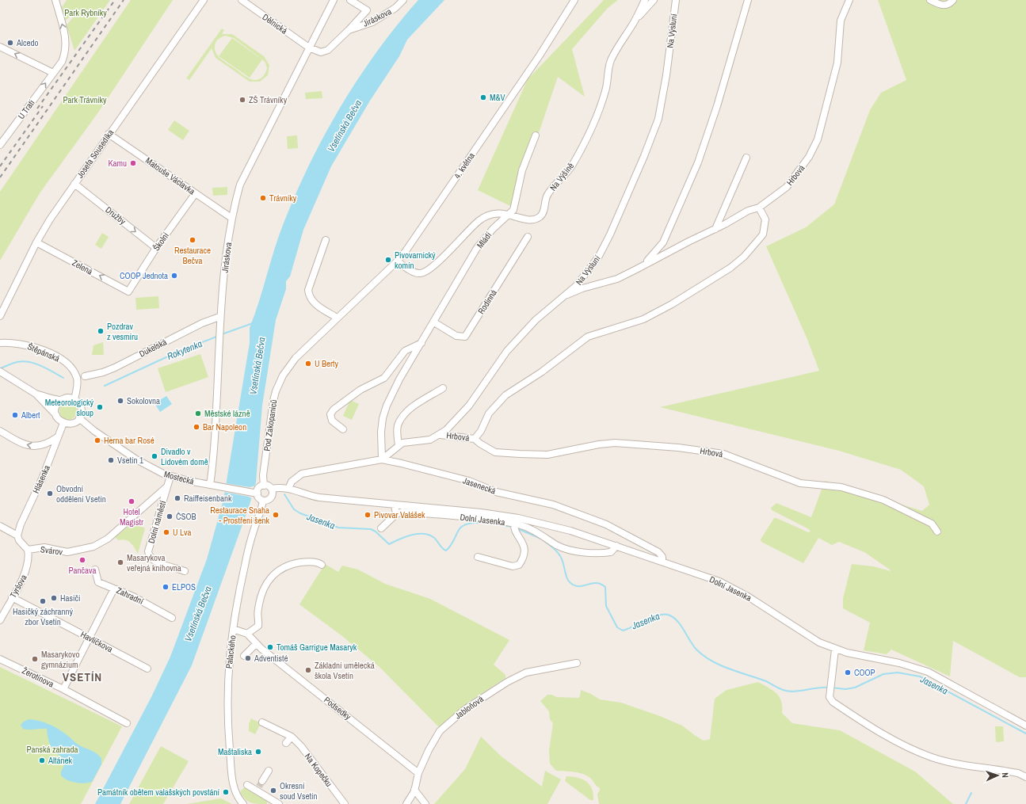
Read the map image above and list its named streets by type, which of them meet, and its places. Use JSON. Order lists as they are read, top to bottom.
{
  "streets": {
    "street": [
      "Jiráskova",
      "Dělnická",
      "Na Výsluní",
      "U Trati",
      "Josefa Sousedíka",
      "4. května",
      "Hrbová",
      "Matouše Václavka",
      "Na Výšině",
      "Družby",
      "Mládí",
      "Školní",
      "Zelená",
      "Rodinná",
      "Dukelská",
      "Štěpánská",
      "Pod Zakopaniců",
      "Mostecká",
      "Hlásenka",
      "Jasenecká",
      "Dolní Jasenka",
      "Dolní náměstí",
      "Svárov",
      "Tyršova",
      "Zahradní",
      "Havlíčkova",
      "Palackého",
      "Žerotínova",
      "Jabloňová",
      "Podsedky",
      "Na Kopečku"
    ]
  },
  "crossings": [
    ["Jiráskova", "Dělnická"],
    ["Jiráskova", "Matouše Václavka"],
    ["Jiráskova", "Dukelská"],
    ["Jiráskova", "Mostecká"],
    ["Na Výsluní", "Hrbová"],
    ["Na Výsluní", "Mládí"],
    ["Na Výsluní", "Jasenecká"],
    ["Josefa Sousedíka", "Matouše Václavka"],
    ["Josefa Sousedíka", "Družby"],
    ["Josefa Sousedíka", "Zelená"],
    ["4. května", "Na Výšině"],
    ["4. května", "Pod Zakopaniců"],
    ["Matouše Václavka", "Školní"],
    ["Na Výšině", "Mládí"],
    ["Družby", "Školní"],
    ["Mládí", "Rodinná"],
    ["Mládí", "Jasenecká"],
    ["Školní", "Zelená"],
    ["Štěpánská", "Mostecká"],
    ["Štěpánská", "Hlásenka"],
    ["Pod Zakopaniců", "Mostecká"],
    ["Pod Zakopaniců", "Dolní Jasenka"],
    ["Pod Zakopaniců", "Palackého"],
    ["Mostecká", "Hlásenka"],
    ["Mostecká", "Dolní Jasenka"],
    ["Mostecká", "Dolní náměstí"],
    ["Mostecká", "Palackého"],
    ["Hlásenka", "Svárov"],
    ["Jasenecká", "Dolní Jasenka"],
    ["Dolní Jasenka", "Palackého"],
    ["Dolní náměstí", "Svárov"],
    ["Svárov", "Tyršova"],
    ["Tyršova", "Havlíčkova"],
    ["Palackého", "Podsedky"],
    ["Jabloňová", "Podsedky"]
  ],
  "one_way": ["U Trati", "Družby", "Zelená"],
  "districts": ["VSETÍN"],
  "water": ["Vsetínská Bečva", "Rokytenka", "Jasenka"],
  "parks": ["Park Rybníky", "Park Trávníky", "Panská zahrada"],
  "places": [
    "Alcedo",
    "M&V",
    "ZŠ Trávníky",
    "Kamu",
    "Trávníky",
    "Restaurace Bečva",
    "Pivovarnický komín",
    "COOP Jednota",
    "Pozdrav z vesmíru",
    "U Berty",
    "Sokolovna",
    "Meteorologický sloup",
    "Městské lázně",
    "Albert",
    "Bar Napoleon",
    "Herna bar Rosé",
    "Divadlo v Lidovém domě",
    "Vsetín 1",
    "Obvodní oddělení Vsetín",
    "Raiffeisenbank",
    "Hotel Magistr",
    "Restaurace Snaha - Prostření šenk",
    "Pivovar Valášek",
    "ČSOB",
    "U Lva",
    "Pančava",
    "Masarykova veřejná knihovna",
    "ELPOS",
    "Hasiči",
    "Hasičký záchranný zbor Vsetín",
    "Tomáš Garrigue Masaryk",
    "Adventisté",
    "Masarykovo gymnázium",
    "Základní umělecká škola Vsetín",
    "COOP",
    "Maštaliska",
    "Altánek",
    "Okresní soud Vsetín",
    "Památník obětem valašských povstání"
  ],
  "north": "right"
}
